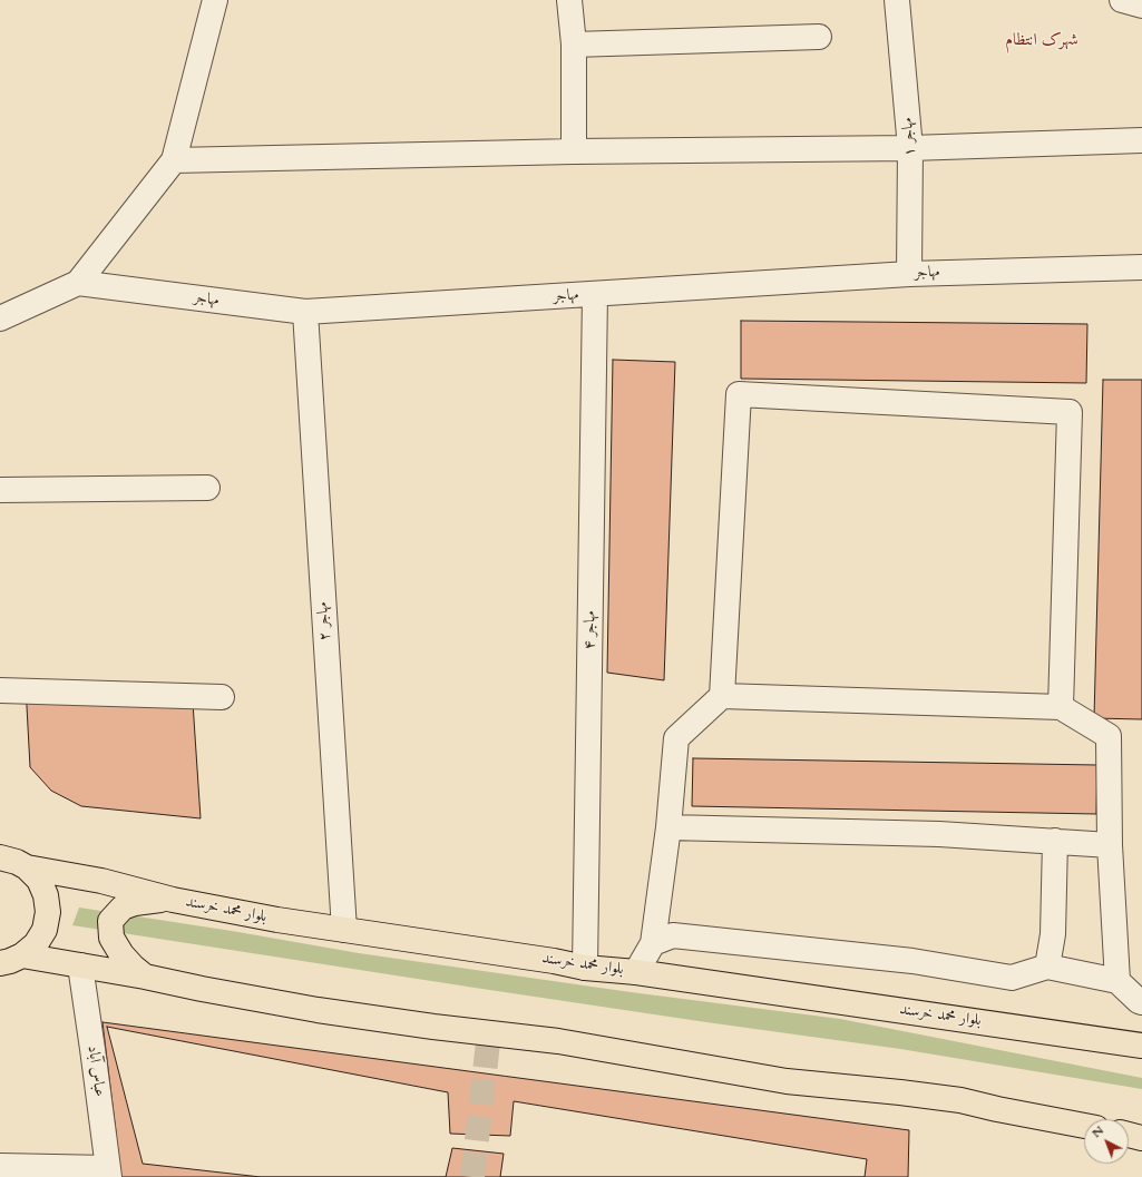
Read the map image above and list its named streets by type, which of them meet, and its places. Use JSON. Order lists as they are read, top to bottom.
{
  "streets": {
    "main road": ["بلوار محمد خرسند"],
    "street": [
      "مهاجر ۱",
      "مهاجر",
      "مهاجر ۲",
      "مهاجر ۴",
      "عباس آباد"
    ]
  },
  "crossings": [
    ["مهاجر ۱", "مهاجر"],
    ["مهاجر", "مهاجر ۲"],
    ["مهاجر", "مهاجر ۴"],
    ["مهاجر ۲", "بلوار محمد خرسند"],
    ["مهاجر ۴", "بلوار محمد خرسند"]
  ],
  "districts": ["شهرک انتظام"],
  "north": "top left"
}
